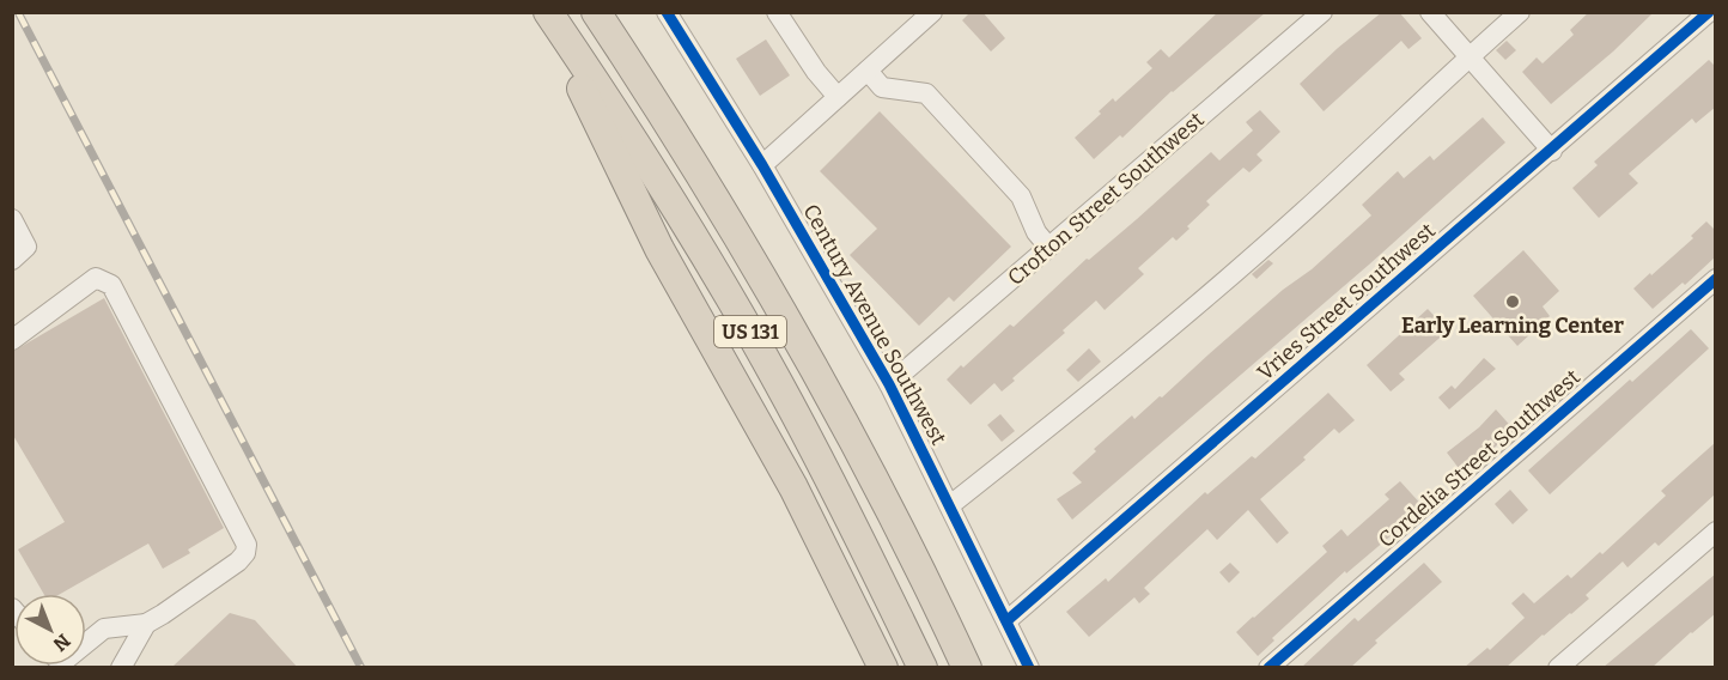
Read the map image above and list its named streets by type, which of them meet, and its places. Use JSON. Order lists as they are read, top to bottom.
{
  "streets": {
    "highway": ["US 131"],
    "street": [
      "Crofton Street Southwest",
      "Vries Street Southwest",
      "Century Avenue Southwest",
      "Cordelia Street Southwest"
    ]
  },
  "crossings": [
    ["Crofton Street Southwest", "Century Avenue Southwest"],
    ["Vries Street Southwest", "Century Avenue Southwest"]
  ],
  "places": ["Early Learning Center"],
  "north": "bottom right"
}
